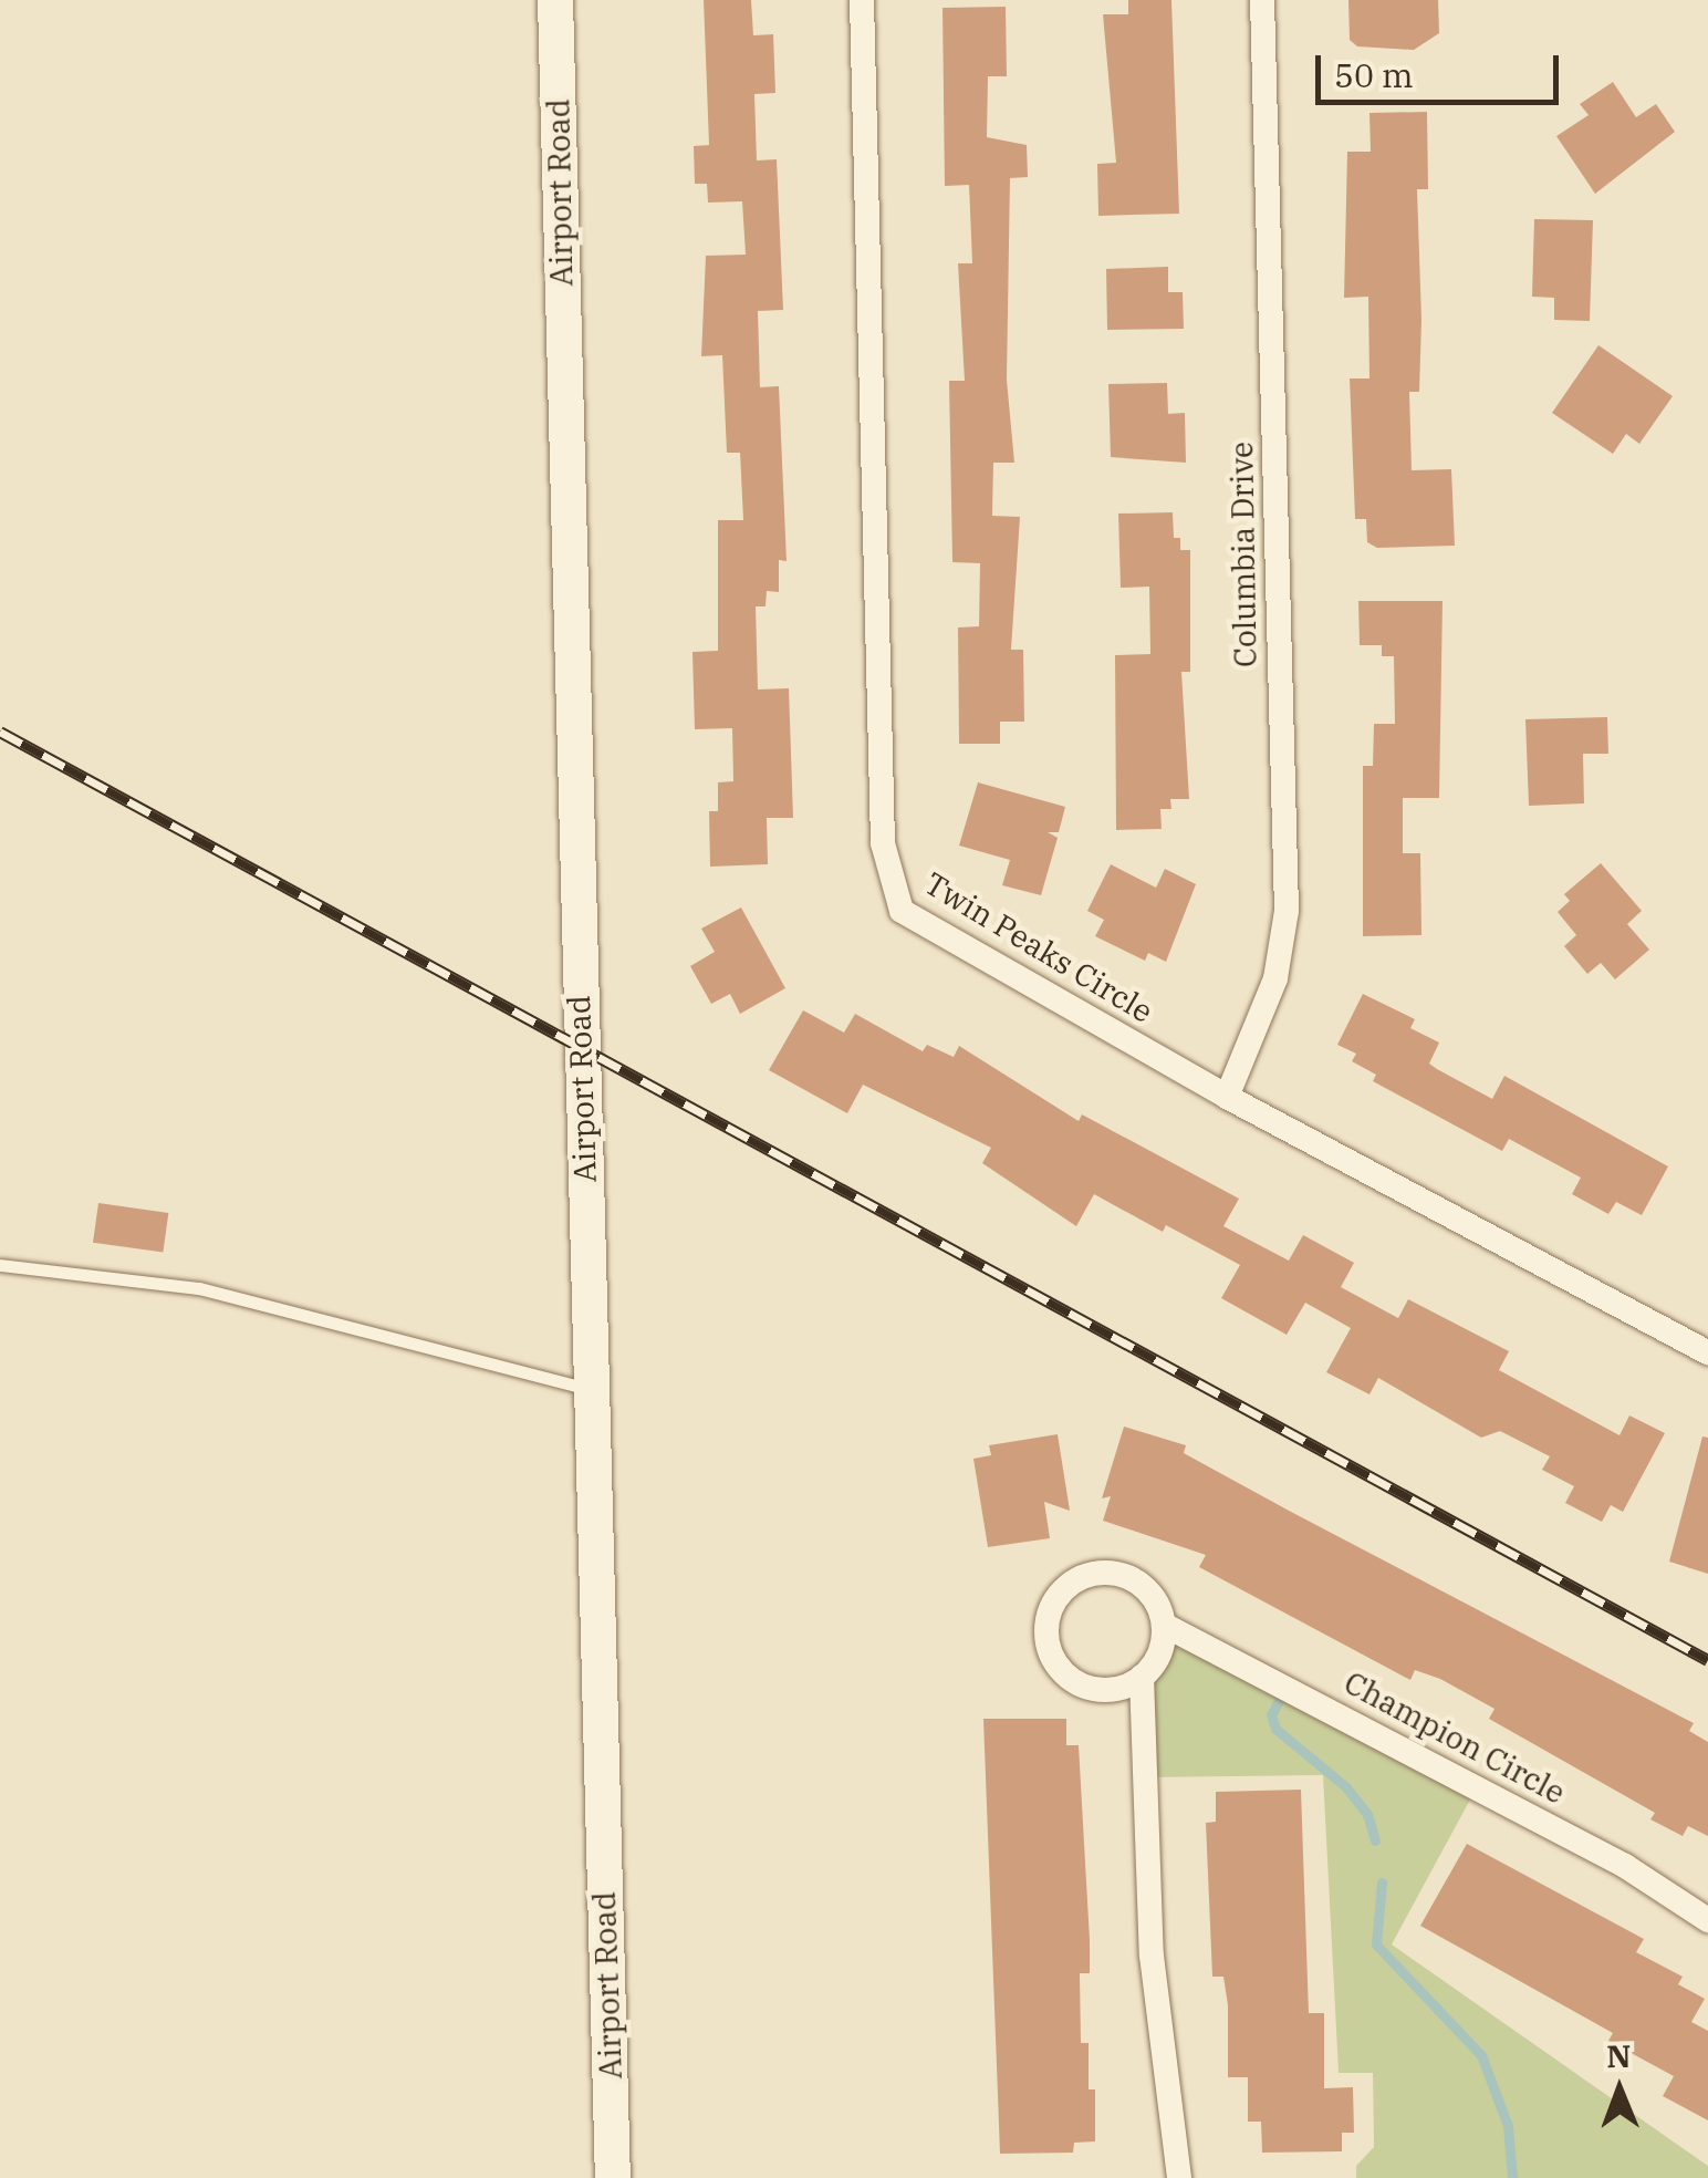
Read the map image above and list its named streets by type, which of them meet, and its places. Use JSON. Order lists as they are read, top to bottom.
{
  "streets": {
    "main road": ["Airport Road"],
    "street": ["Columbia Drive", "Twin Peaks Circle", "Champion Circle"]
  },
  "crossings": [
    ["Columbia Drive", "Twin Peaks Circle"]
  ],
  "scale_bar": "50 m",
  "north": "top"
}
